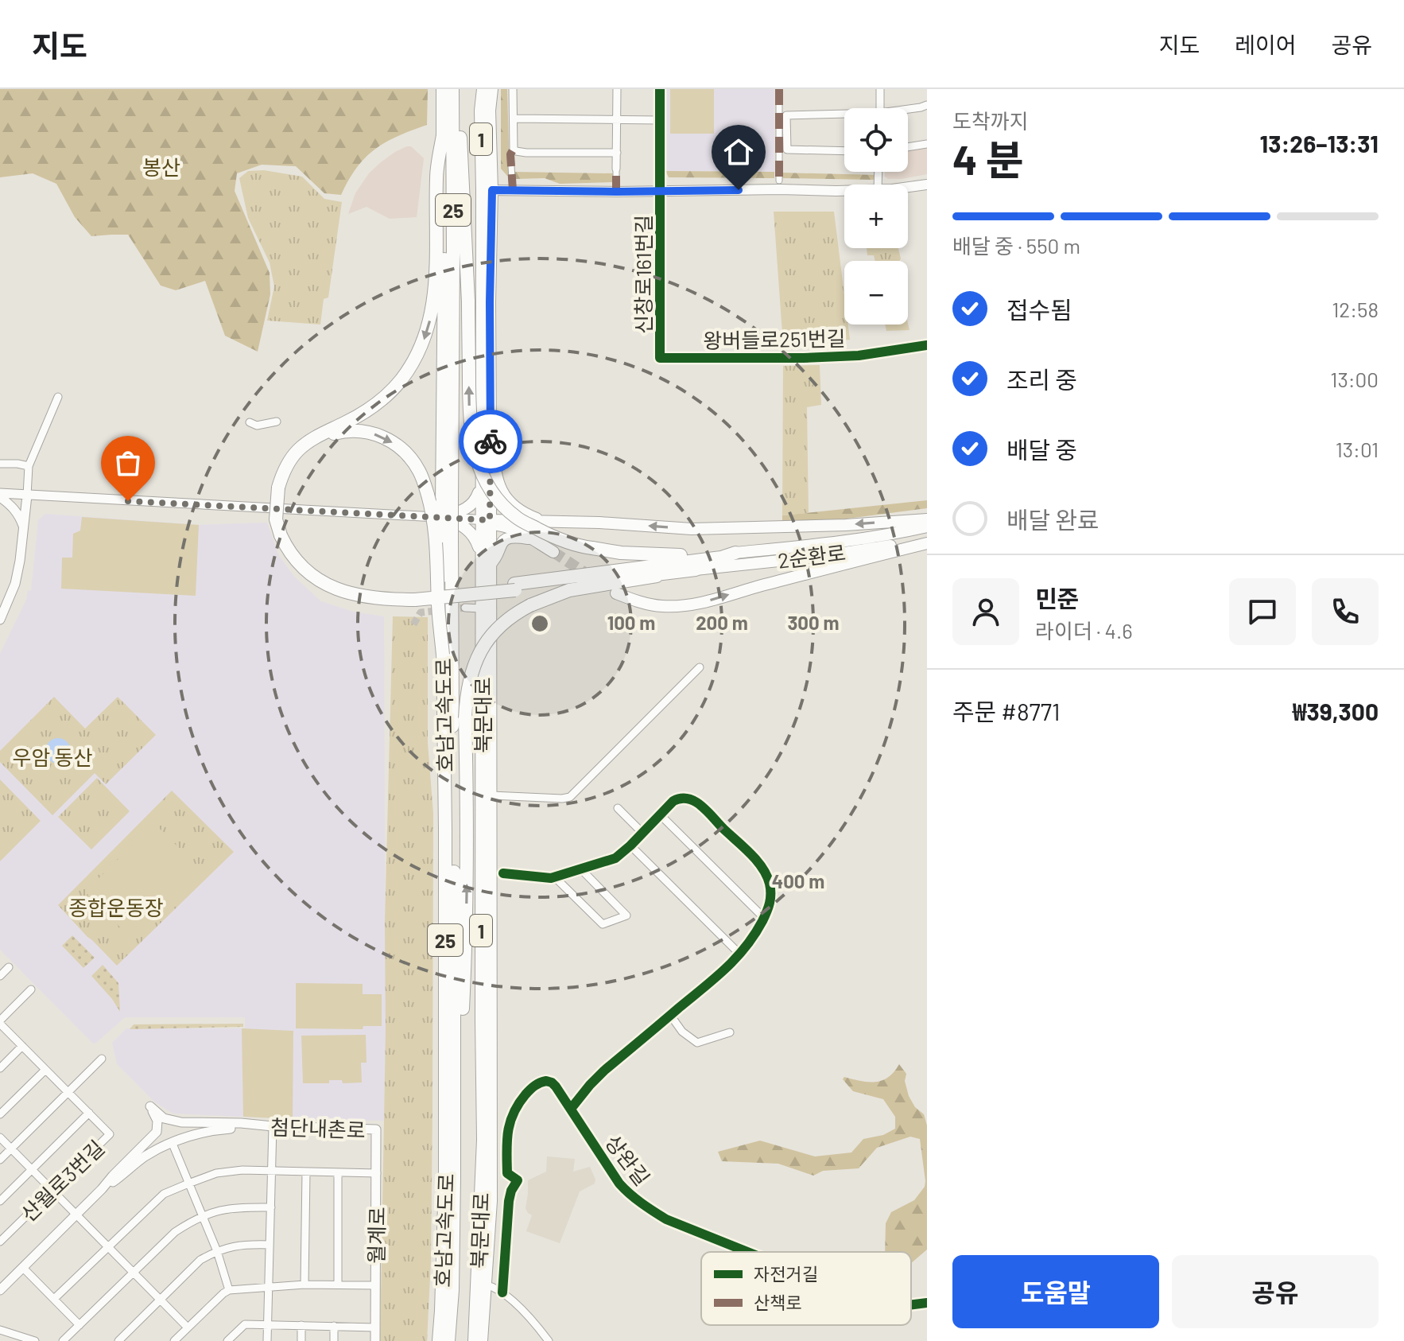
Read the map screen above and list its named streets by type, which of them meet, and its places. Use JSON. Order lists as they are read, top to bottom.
{
  "streets": {
    "highway": ["25", "호남고속도로"],
    "main road": ["1", "2순환로", "북문대로"],
    "street": [
      "신창로161번길",
      "왕버들로251번길",
      "첨단내촌로",
      "상완길",
      "산월로3번길",
      "월계로"
    ]
  },
  "crossings": [
    ["신창로161번길", "왕버들로251번길"],
    ["첨단내촌로", "월계로"]
  ],
  "parks": ["봉산", "우암 동산", "종합운동장"],
  "legend": ["자전거길", "산책로"],
  "page": {
    "header": "지도",
    "nav": ["지도", "레이어", "공유"],
    "heading": ["4 분", "도착까지", "13:26–13:31"],
    "panel": [
      "민준",
      "라이더 · 4.6",
      "주문 #8771",
      "₩39,300"
    ],
    "map_buttons": ["+", "−"],
    "bar": "배달 중 · 550 m",
    "list": [
      ["접수됨", "12:58"],
      ["조리 중", "13:00"],
      ["배달 중", "13:01"],
      "배달 완료"
    ],
    "buttons": ["도움말", "공유"]
  },
  "rings": [
    "100 m",
    "200 m",
    "300 m",
    "400 m"
  ]
}
